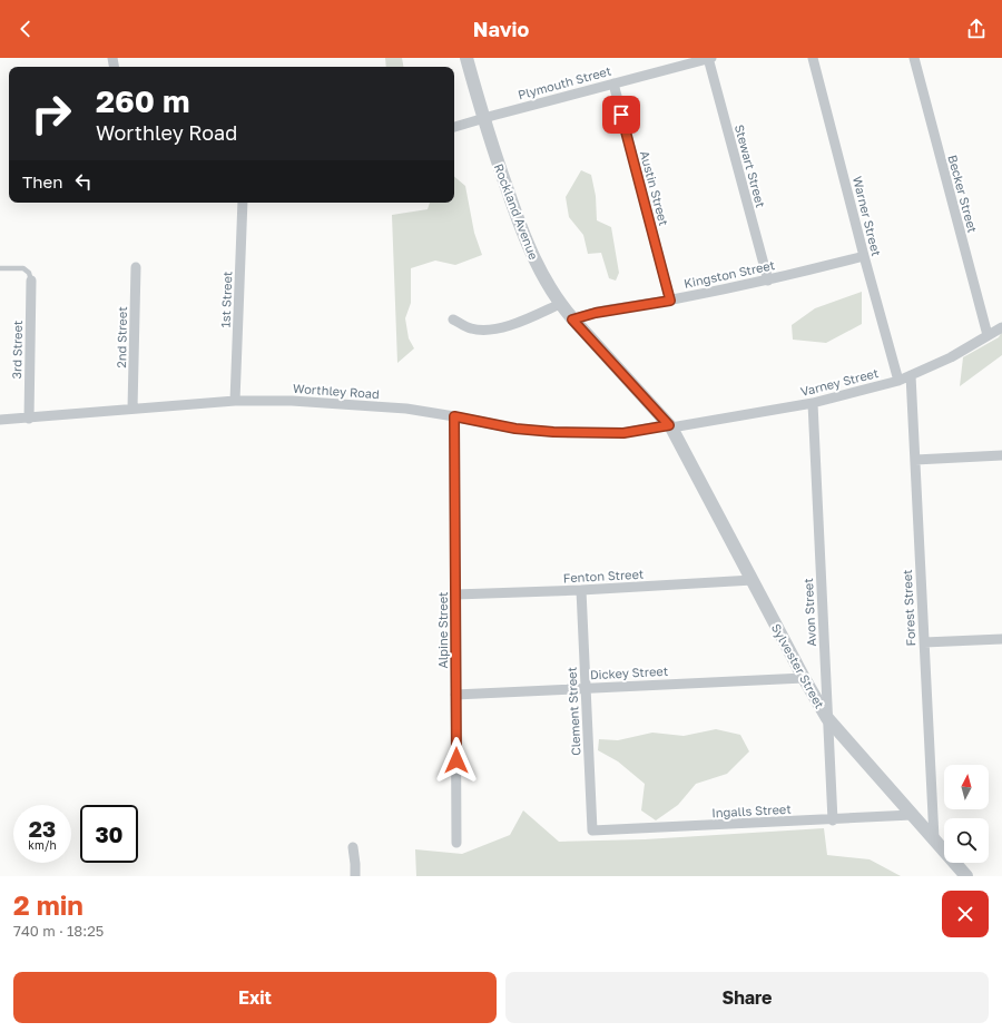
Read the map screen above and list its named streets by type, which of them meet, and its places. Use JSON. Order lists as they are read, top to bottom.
{
  "streets": {
    "street": [
      "Plymouth Street",
      "Stewart Street",
      "Austin Street",
      "Becker Street",
      "Rockland Avenue",
      "Warner Street",
      "Kingston Street",
      "1st Street",
      "2nd Street",
      "3rd Street",
      "Varney Street",
      "Worthley Road",
      "Fenton Street",
      "Forest Street",
      "Avon Street",
      "Alpine Street",
      "Sylvester Street",
      "Dickey Street",
      "Clement Street",
      "Ingalls Street"
    ]
  },
  "crossings": [
    ["Plymouth Street", "Stewart Street"],
    ["Plymouth Street", "Austin Street"],
    ["Plymouth Street", "Rockland Avenue"],
    ["Stewart Street", "Kingston Street"],
    ["Austin Street", "Kingston Street"],
    ["Becker Street", "Varney Street"],
    ["Rockland Avenue", "Kingston Street"],
    ["Rockland Avenue", "Varney Street"],
    ["Rockland Avenue", "Worthley Road"],
    ["Rockland Avenue", "Sylvester Street"],
    ["Warner Street", "Kingston Street"],
    ["Warner Street", "Varney Street"],
    ["1st Street", "Worthley Road"],
    ["2nd Street", "Worthley Road"],
    ["3rd Street", "Worthley Road"],
    ["Varney Street", "Worthley Road"],
    ["Varney Street", "Forest Street"],
    ["Varney Street", "Avon Street"],
    ["Varney Street", "Sylvester Street"],
    ["Worthley Road", "Alpine Street"],
    ["Worthley Road", "Sylvester Street"],
    ["Fenton Street", "Alpine Street"],
    ["Fenton Street", "Sylvester Street"],
    ["Fenton Street", "Clement Street"],
    ["Forest Street", "Sylvester Street"],
    ["Avon Street", "Sylvester Street"],
    ["Avon Street", "Ingalls Street"],
    ["Alpine Street", "Dickey Street"],
    ["Sylvester Street", "Dickey Street"],
    ["Sylvester Street", "Ingalls Street"],
    ["Dickey Street", "Clement Street"],
    ["Clement Street", "Ingalls Street"]
  ],
  "north": "top",
  "page": {
    "header": "Navio",
    "turn": ["260 m", "Worthley Road"],
    "then": "Then",
    "speed": "23 km/h",
    "limit": "30",
    "heading": ["2 min", "740 m · 18:25"],
    "buttons": ["Exit", "Share"]
  }
}
